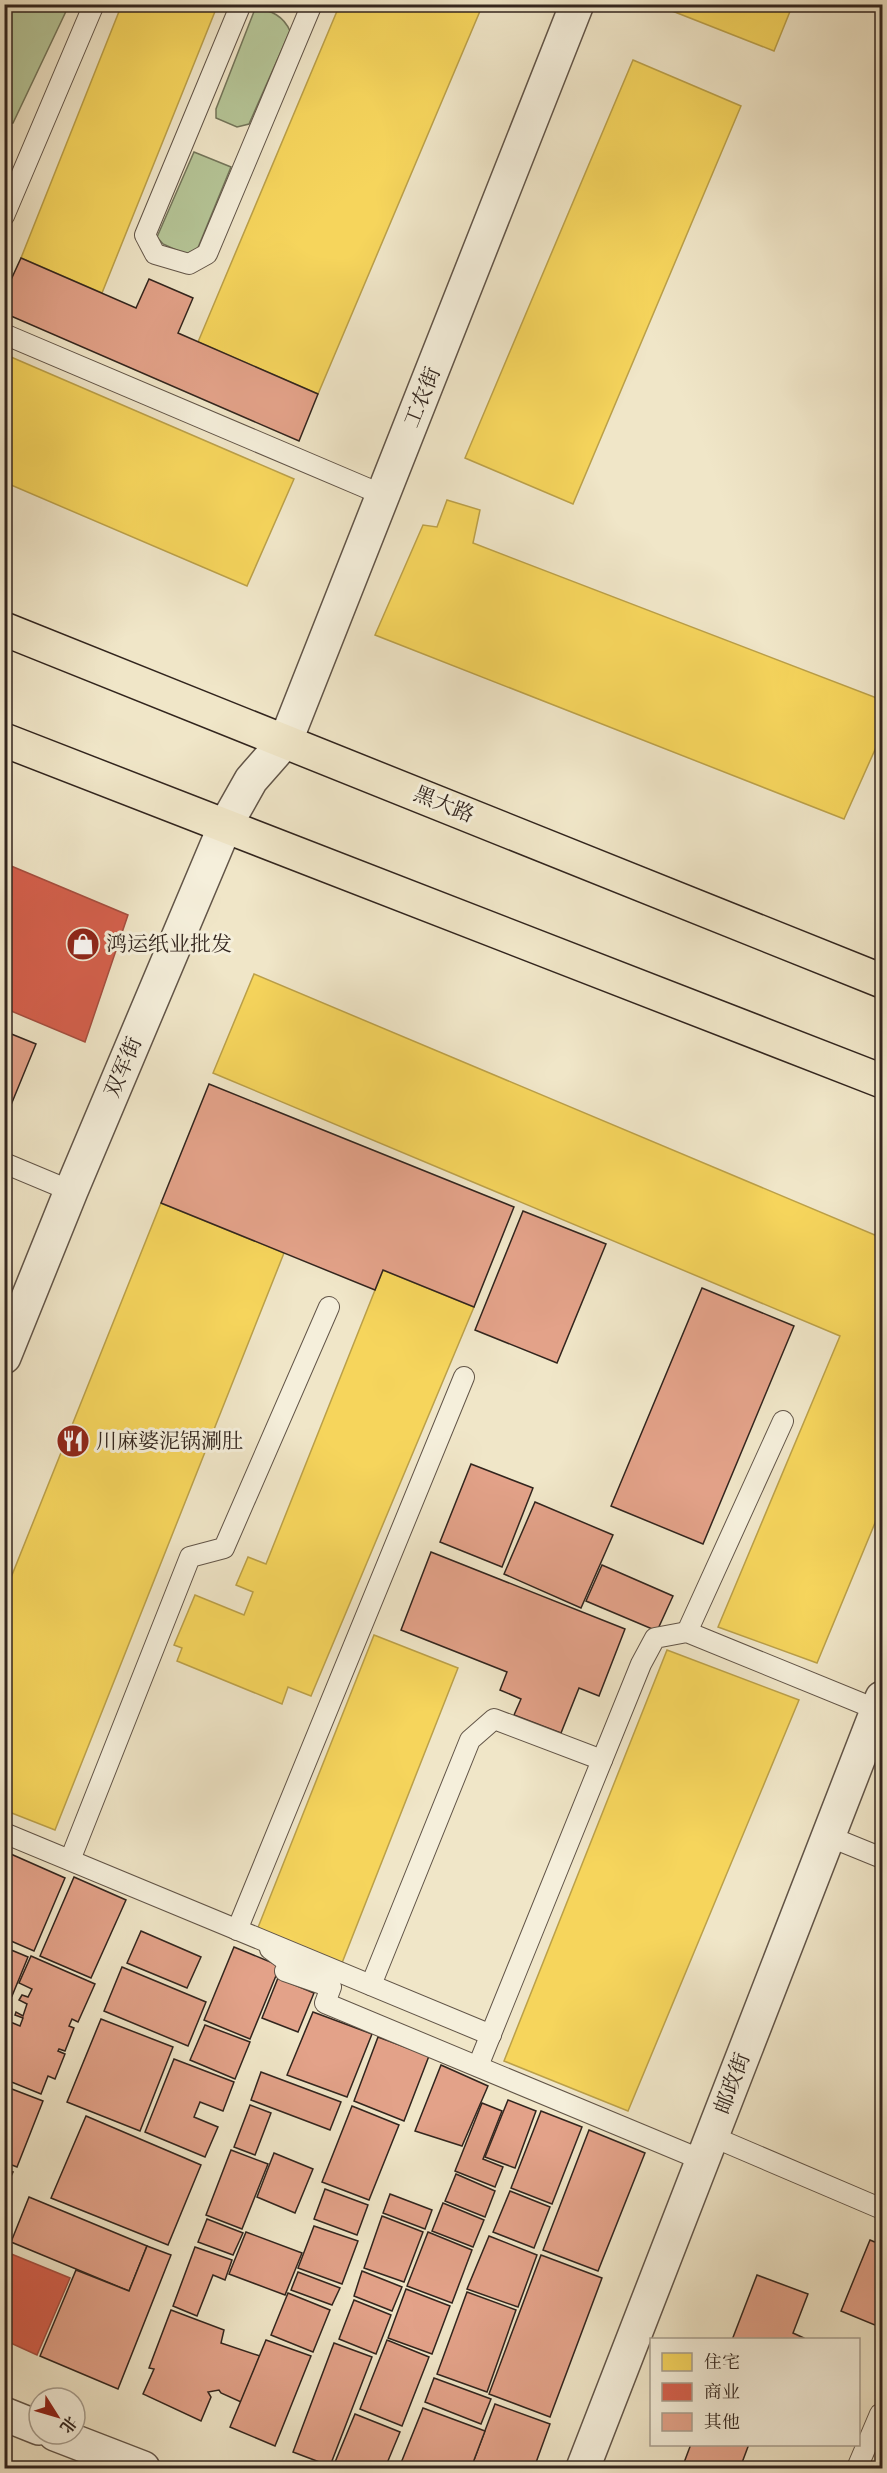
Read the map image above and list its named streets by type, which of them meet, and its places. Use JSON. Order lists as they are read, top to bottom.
{
  "streets": {
    "highway": ["黑大路"],
    "street": ["工农街", "双军街", "邮政街"]
  },
  "crossings": [
    ["工农街", "黑大路"],
    ["工农街", "双军街"]
  ],
  "places": {
    "shop": ["鸿运纸业批发"],
    "restaurant": ["川麻婆泥锅涮肚"]
  },
  "legend": ["住宅", "商业", "其他"],
  "north": "bottom right"
}
